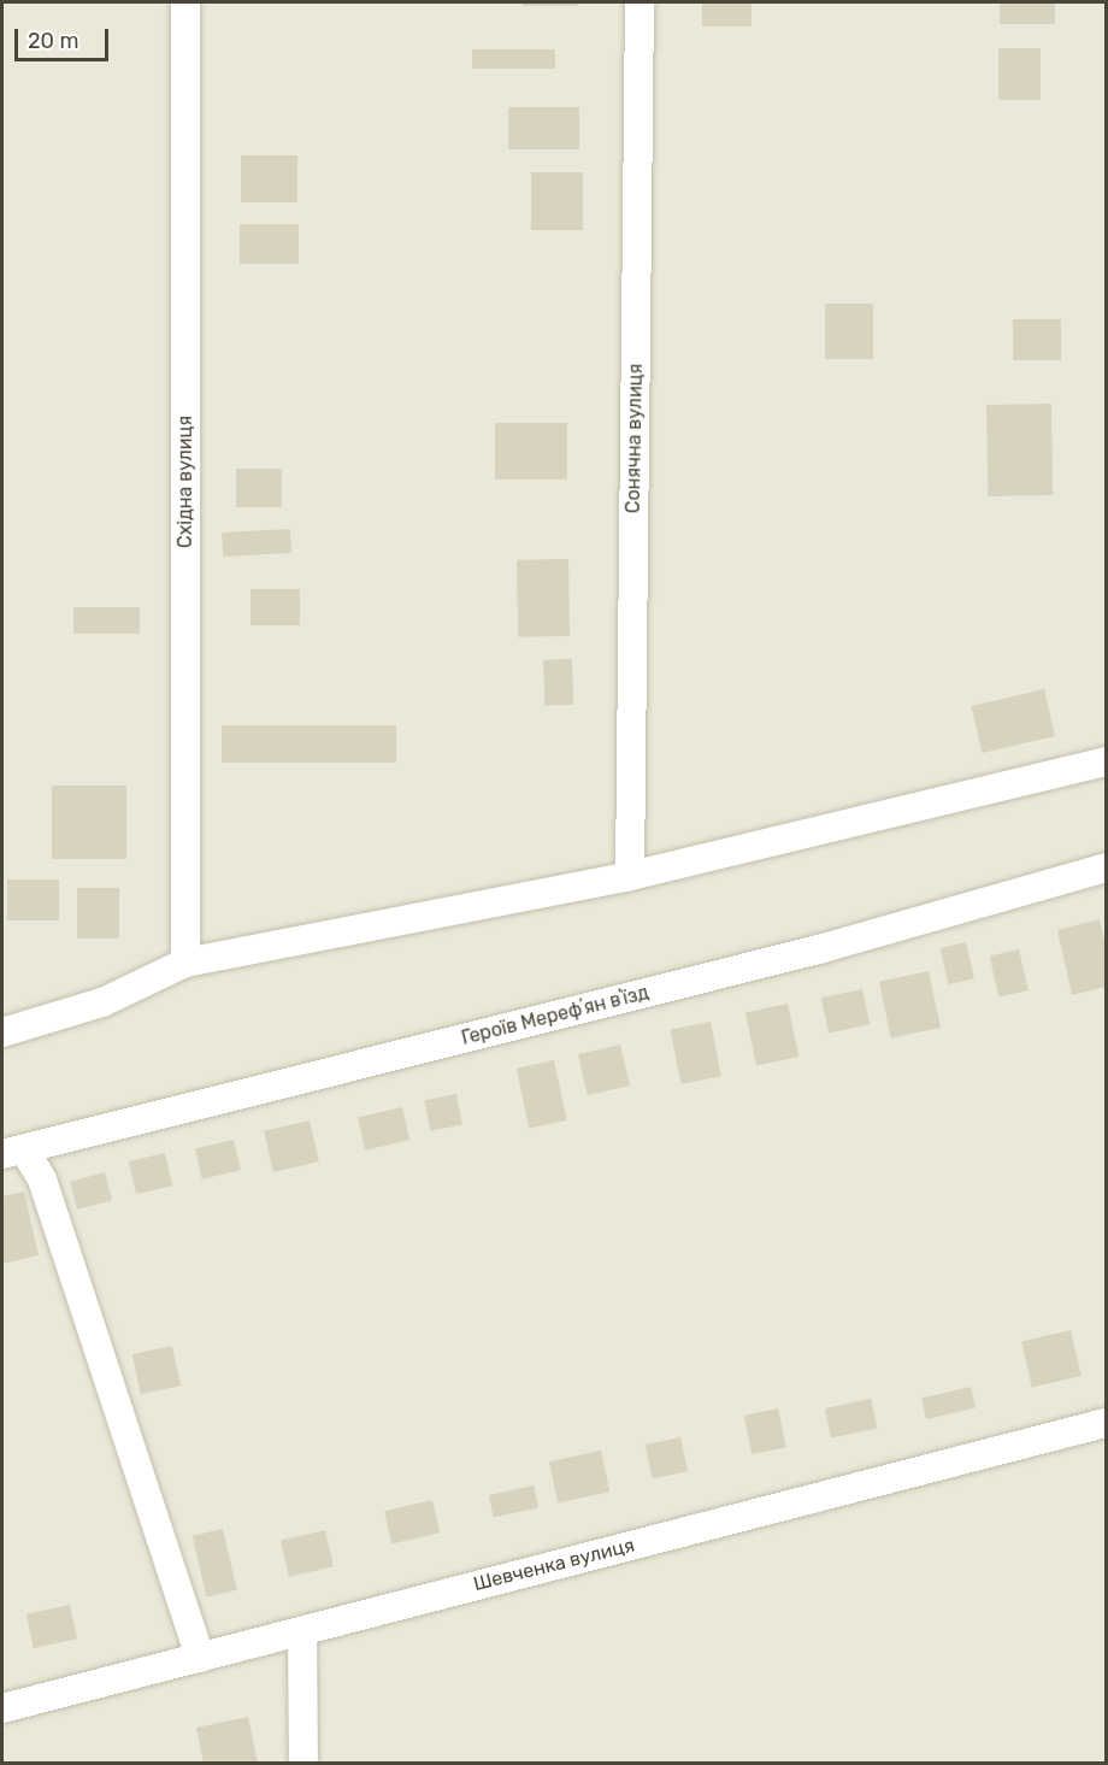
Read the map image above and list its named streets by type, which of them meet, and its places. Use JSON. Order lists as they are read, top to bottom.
{
  "streets": {
    "street": [
      "Сонячна вулиця",
      "Східна вулиця",
      "Героїв Мерефʼян вʼїзд",
      "Шевченка вулиця"
    ]
  },
  "scale_bar": "20 m"
}
